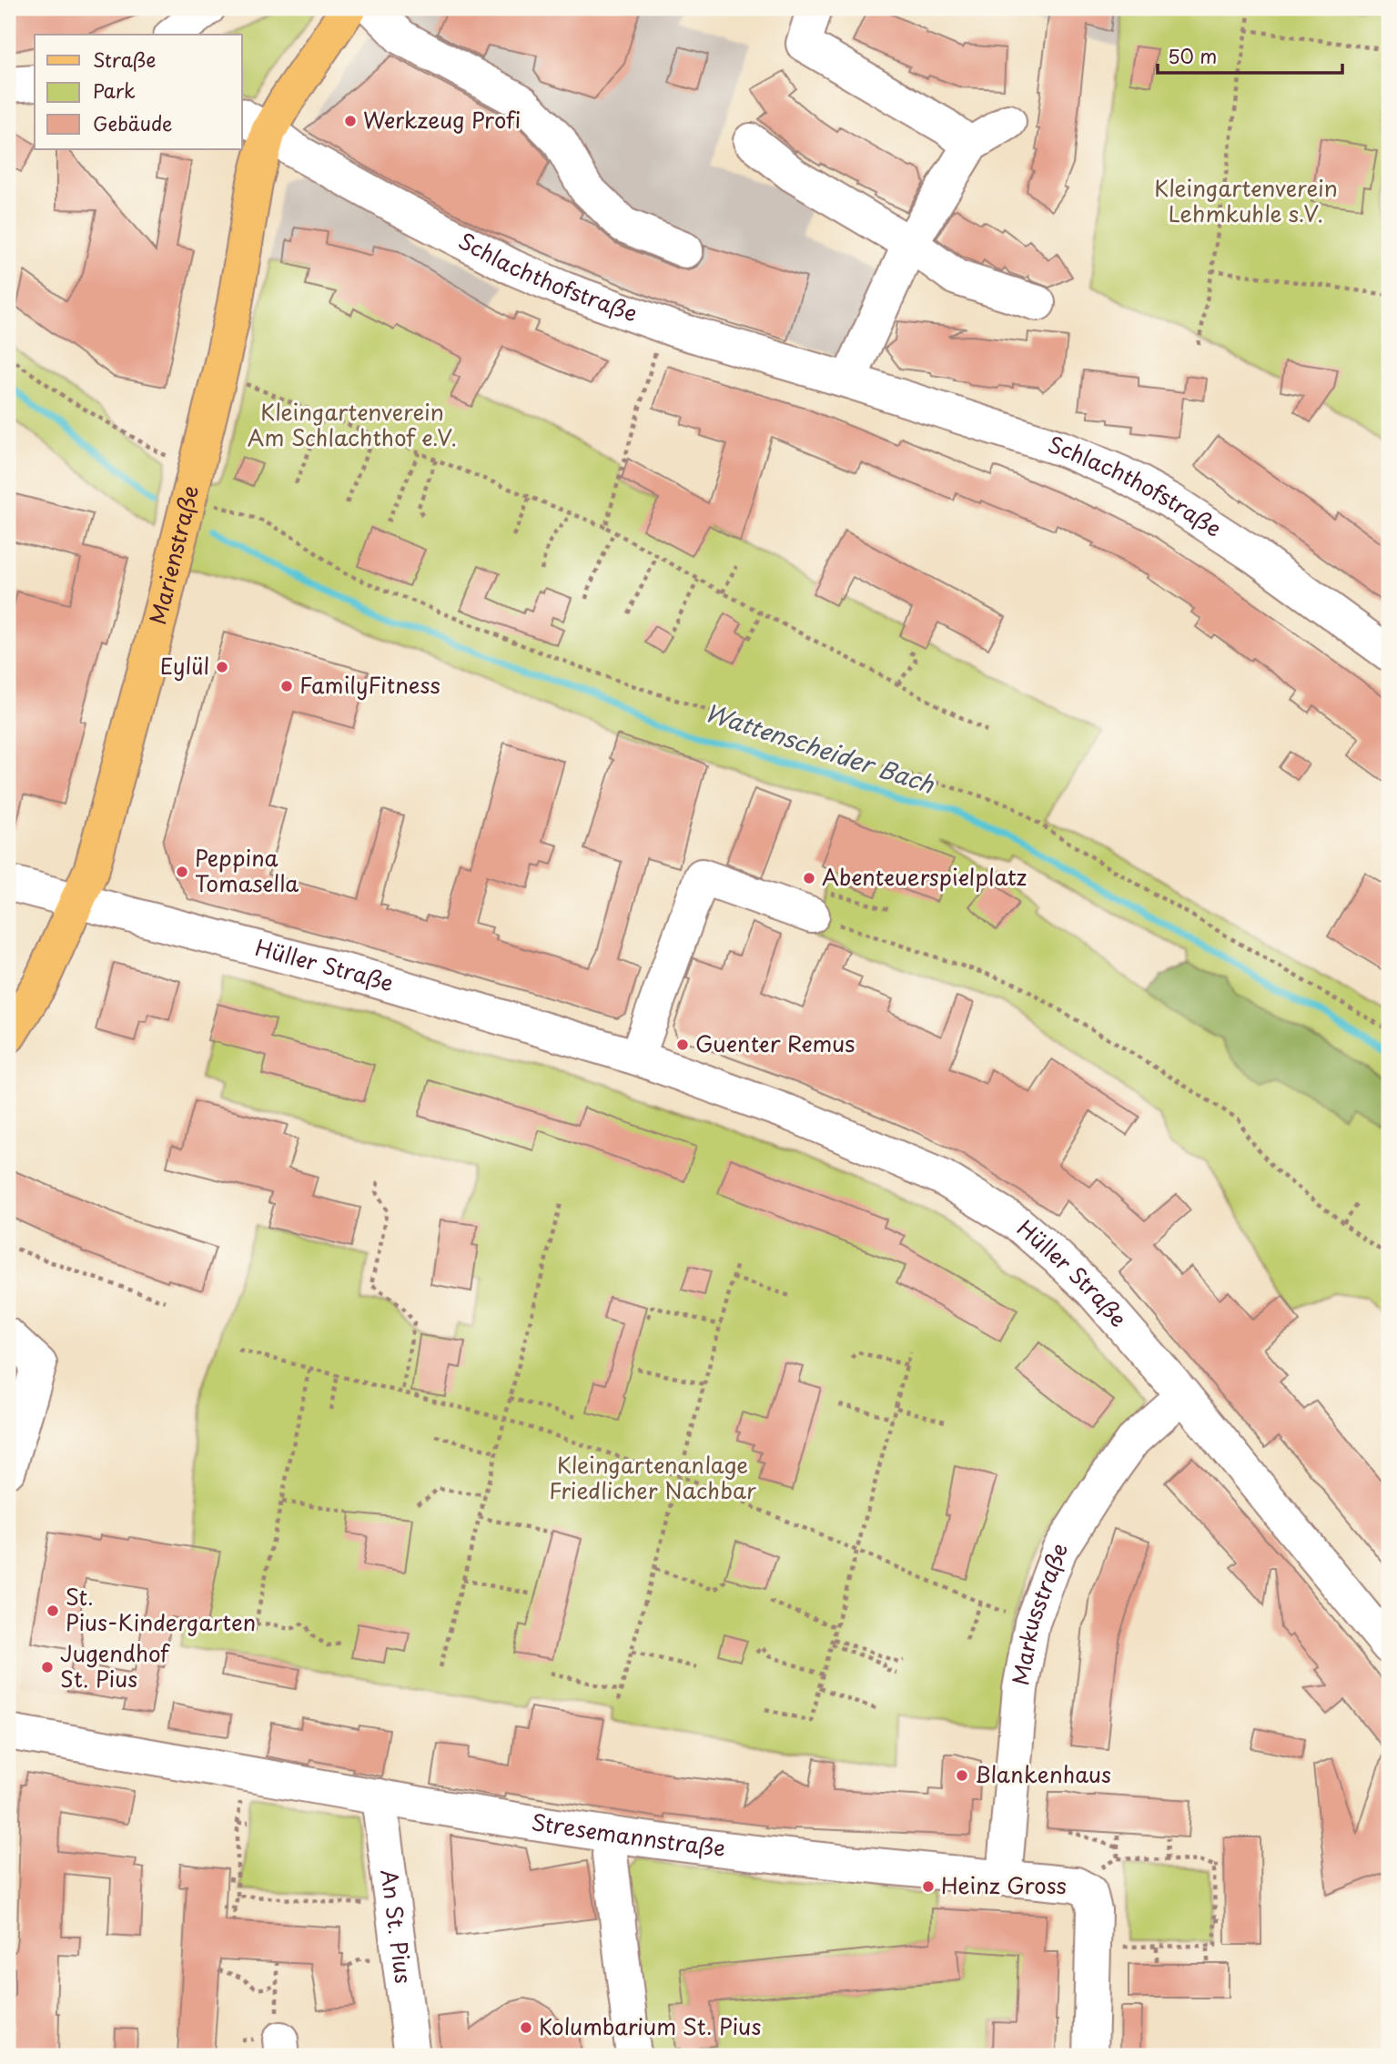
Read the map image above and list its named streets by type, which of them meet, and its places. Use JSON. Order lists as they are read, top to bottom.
{
  "streets": {
    "main road": ["Marienstraße"],
    "street": [
      "Schlachthofstraße",
      "Hüller Straße",
      "Markusstraße",
      "Stresemannstraße",
      "An St. Pius"
    ]
  },
  "crossings": [
    ["Schlachthofstraße", "Marienstraße"],
    ["Marienstraße", "Hüller Straße"],
    ["Hüller Straße", "Markusstraße"],
    ["Markusstraße", "Stresemannstraße"],
    ["Stresemannstraße", "An St. Pius"]
  ],
  "water": ["Wattenscheider Bach"],
  "parks": ["Kleingartenverein Lehmkuhle s.V.", "Kleingartenverein Am Schlachthof e.V.", "Kleingartenanlage Friedlicher Nachbar"],
  "places": [
    "Werkzeug Profi",
    "Eylül",
    "FamilyFitness",
    "Peppina Tomasella",
    "Abenteuerspielplatz",
    "Guenter Remus",
    "St. Pius-Kindergarten",
    "Jugendhof St. Pius",
    "Blankenhaus",
    "Heinz Gross",
    "Kolumbarium St. Pius"
  ],
  "legend": ["Straße", "Park", "Gebäude"],
  "scale_bar": "50 m"
}
